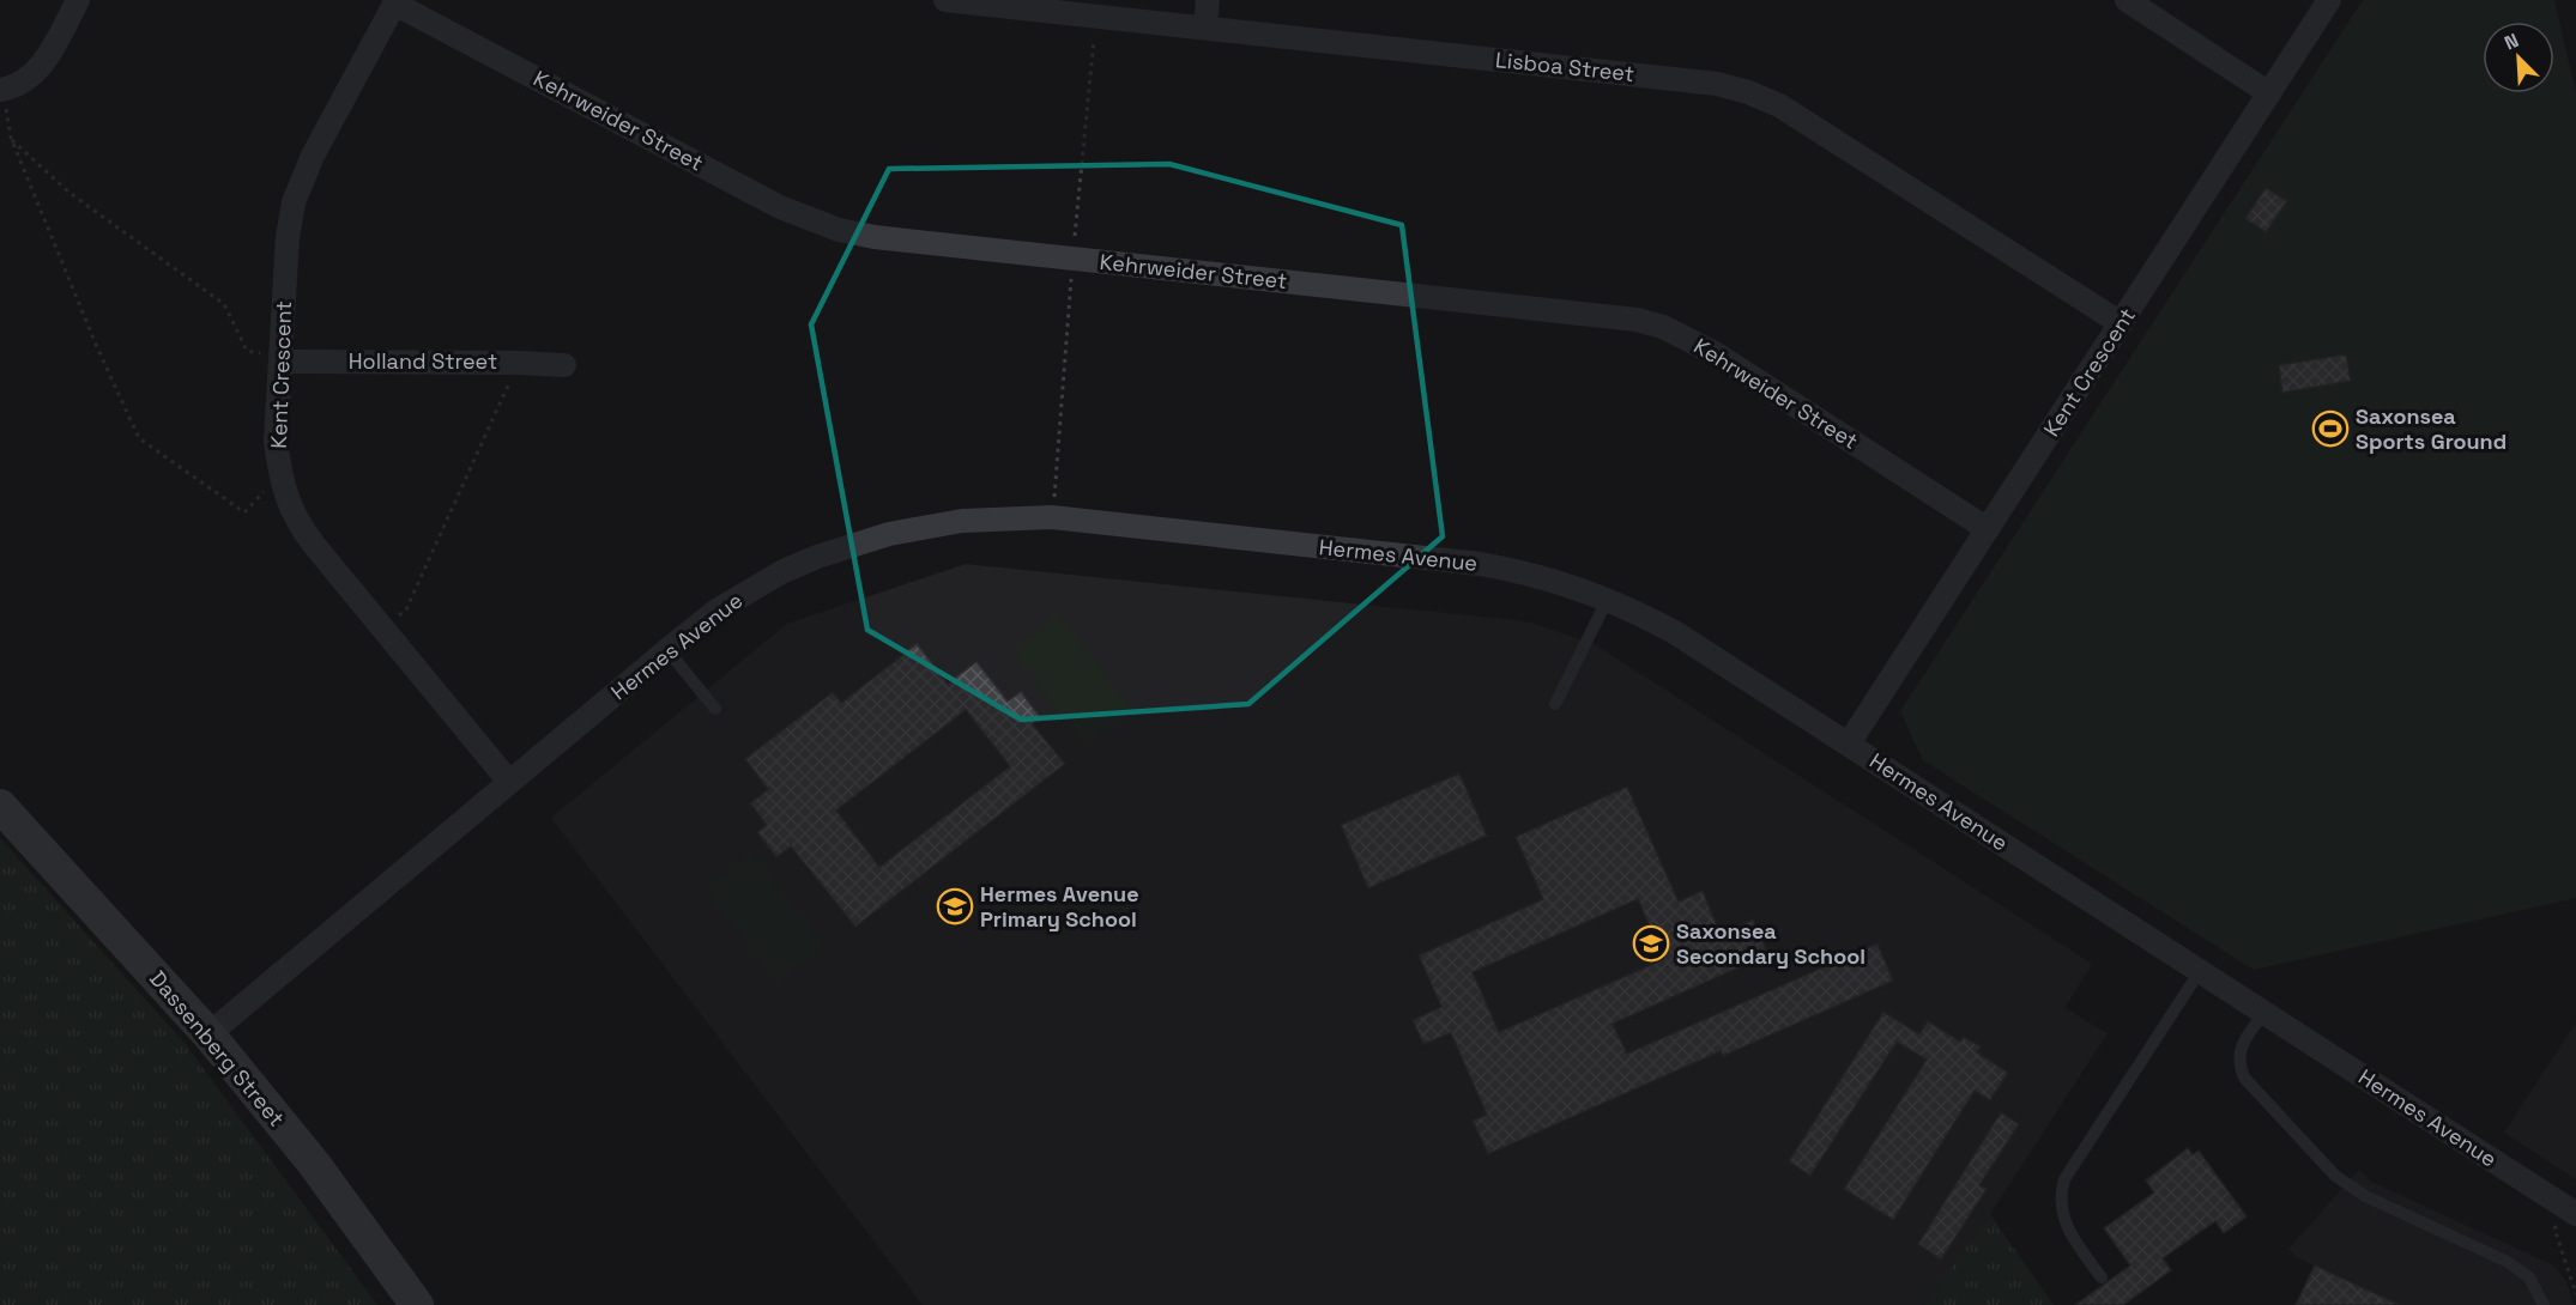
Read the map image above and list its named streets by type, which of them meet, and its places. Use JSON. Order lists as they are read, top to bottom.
{
  "streets": {
    "main road": ["Dassenberg Street"],
    "street": [
      "Lisboa Street",
      "Kehrweider Street",
      "Holland Street",
      "Kent Crescent",
      "Hermes Avenue"
    ]
  },
  "crossings": [
    ["Lisboa Street", "Kent Crescent"],
    ["Kehrweider Street", "Kent Crescent"],
    ["Holland Street", "Kent Crescent"],
    ["Kent Crescent", "Hermes Avenue"],
    ["Hermes Avenue", "Dassenberg Street"]
  ],
  "places": {
    "sports": ["Saxonsea Sports Ground"],
    "school or university": ["Hermes Avenue Primary School", "Saxonsea Secondary School"]
  },
  "north": "top left"
}
